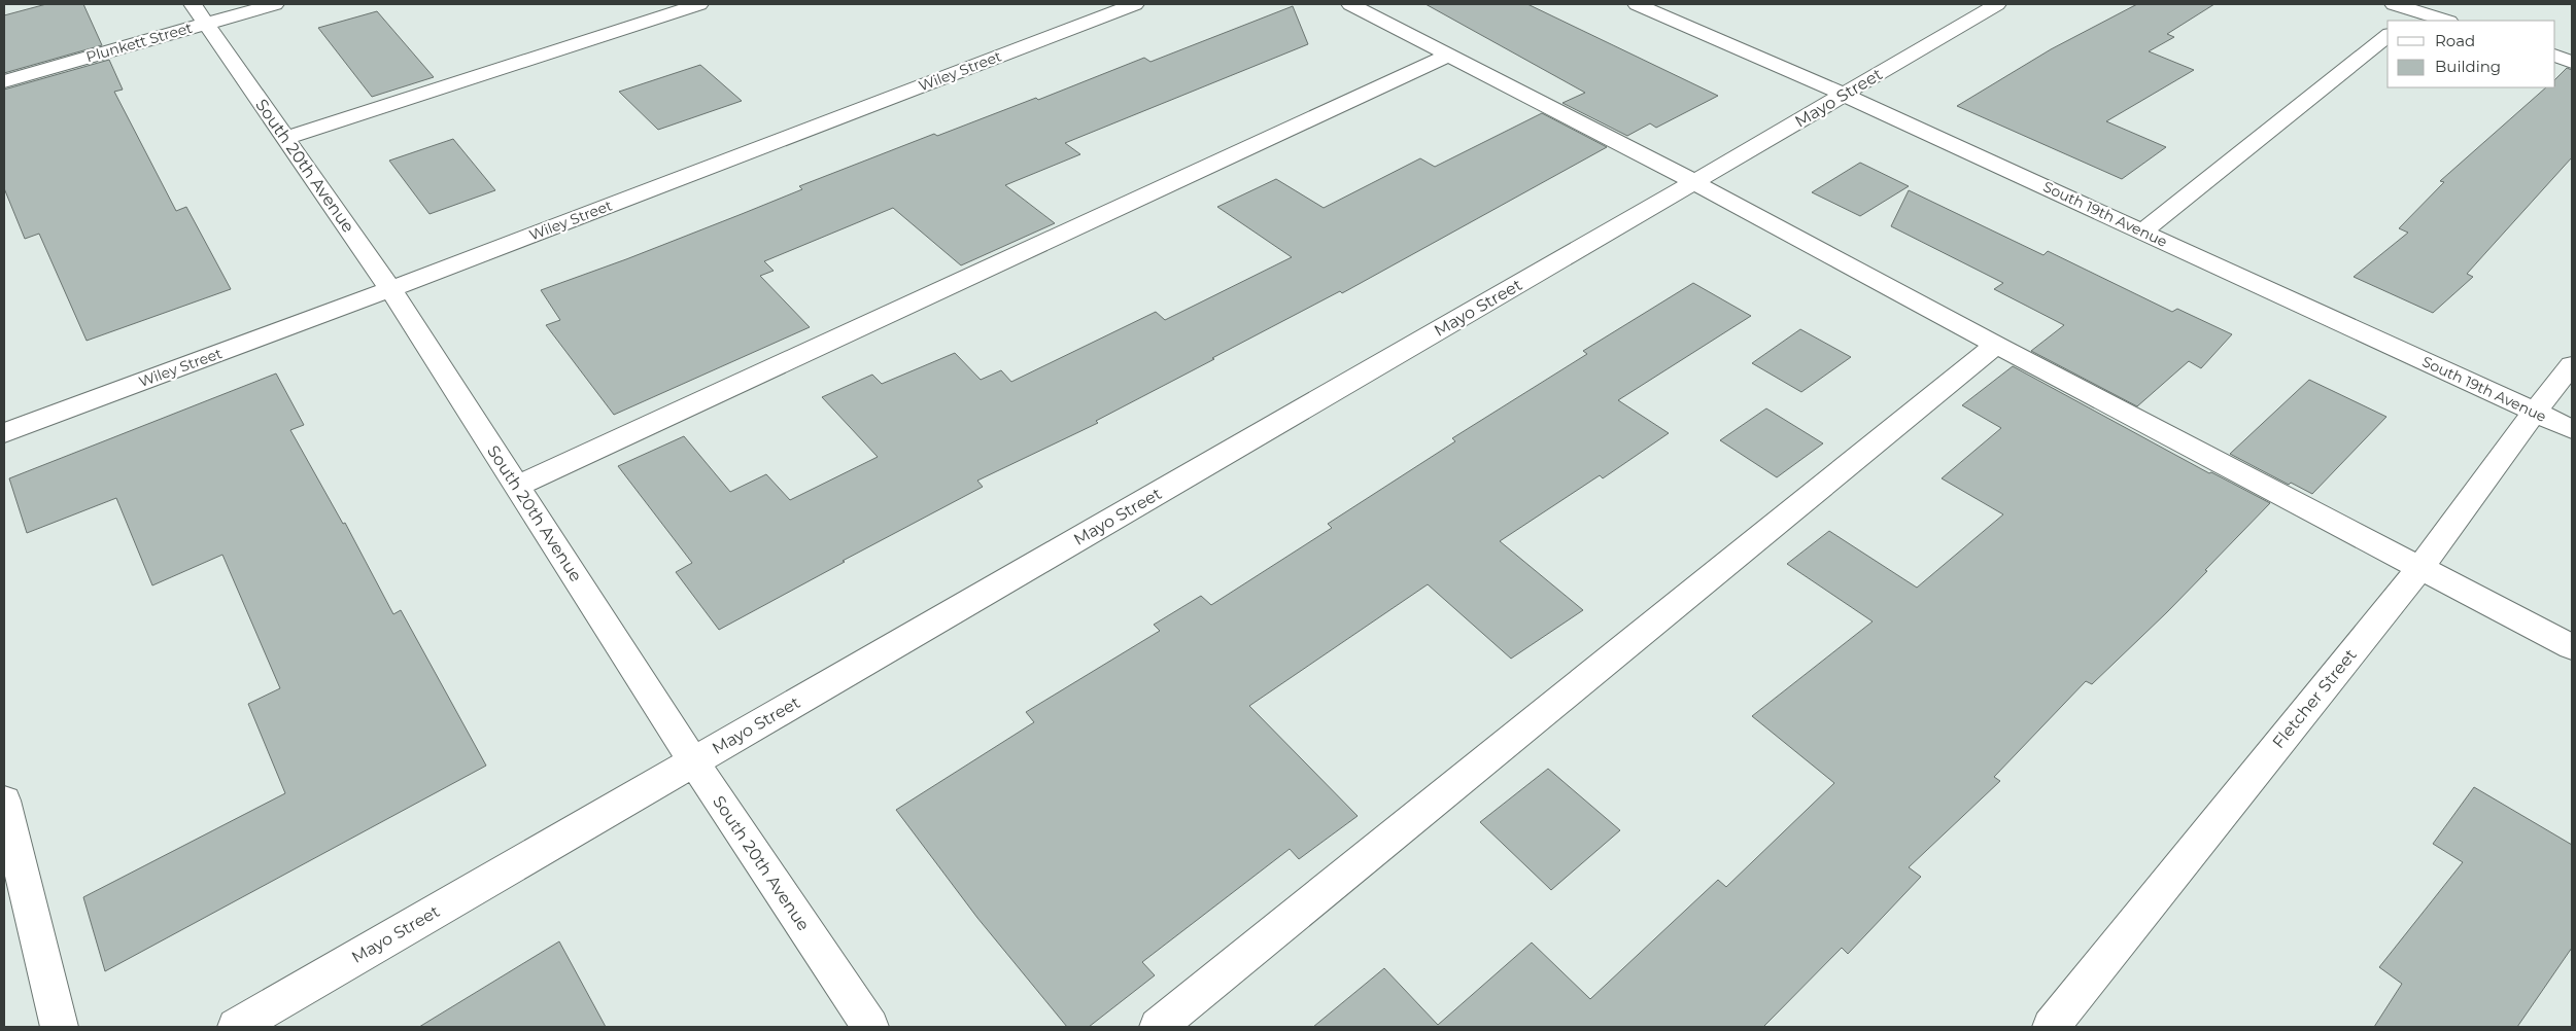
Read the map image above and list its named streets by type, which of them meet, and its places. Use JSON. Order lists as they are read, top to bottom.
{
  "streets": {
    "street": [
      "Plunkett Street",
      "Wiley Street",
      "Mayo Street",
      "South 20th Avenue",
      "South 19th Avenue",
      "Fletcher Street"
    ]
  },
  "crossings": [
    ["Plunkett Street", "South 20th Avenue"],
    ["Wiley Street", "South 20th Avenue"],
    ["Mayo Street", "South 20th Avenue"],
    ["Mayo Street", "South 19th Avenue"],
    ["South 19th Avenue", "Fletcher Street"]
  ],
  "legend": ["Road", "Building"]
}
